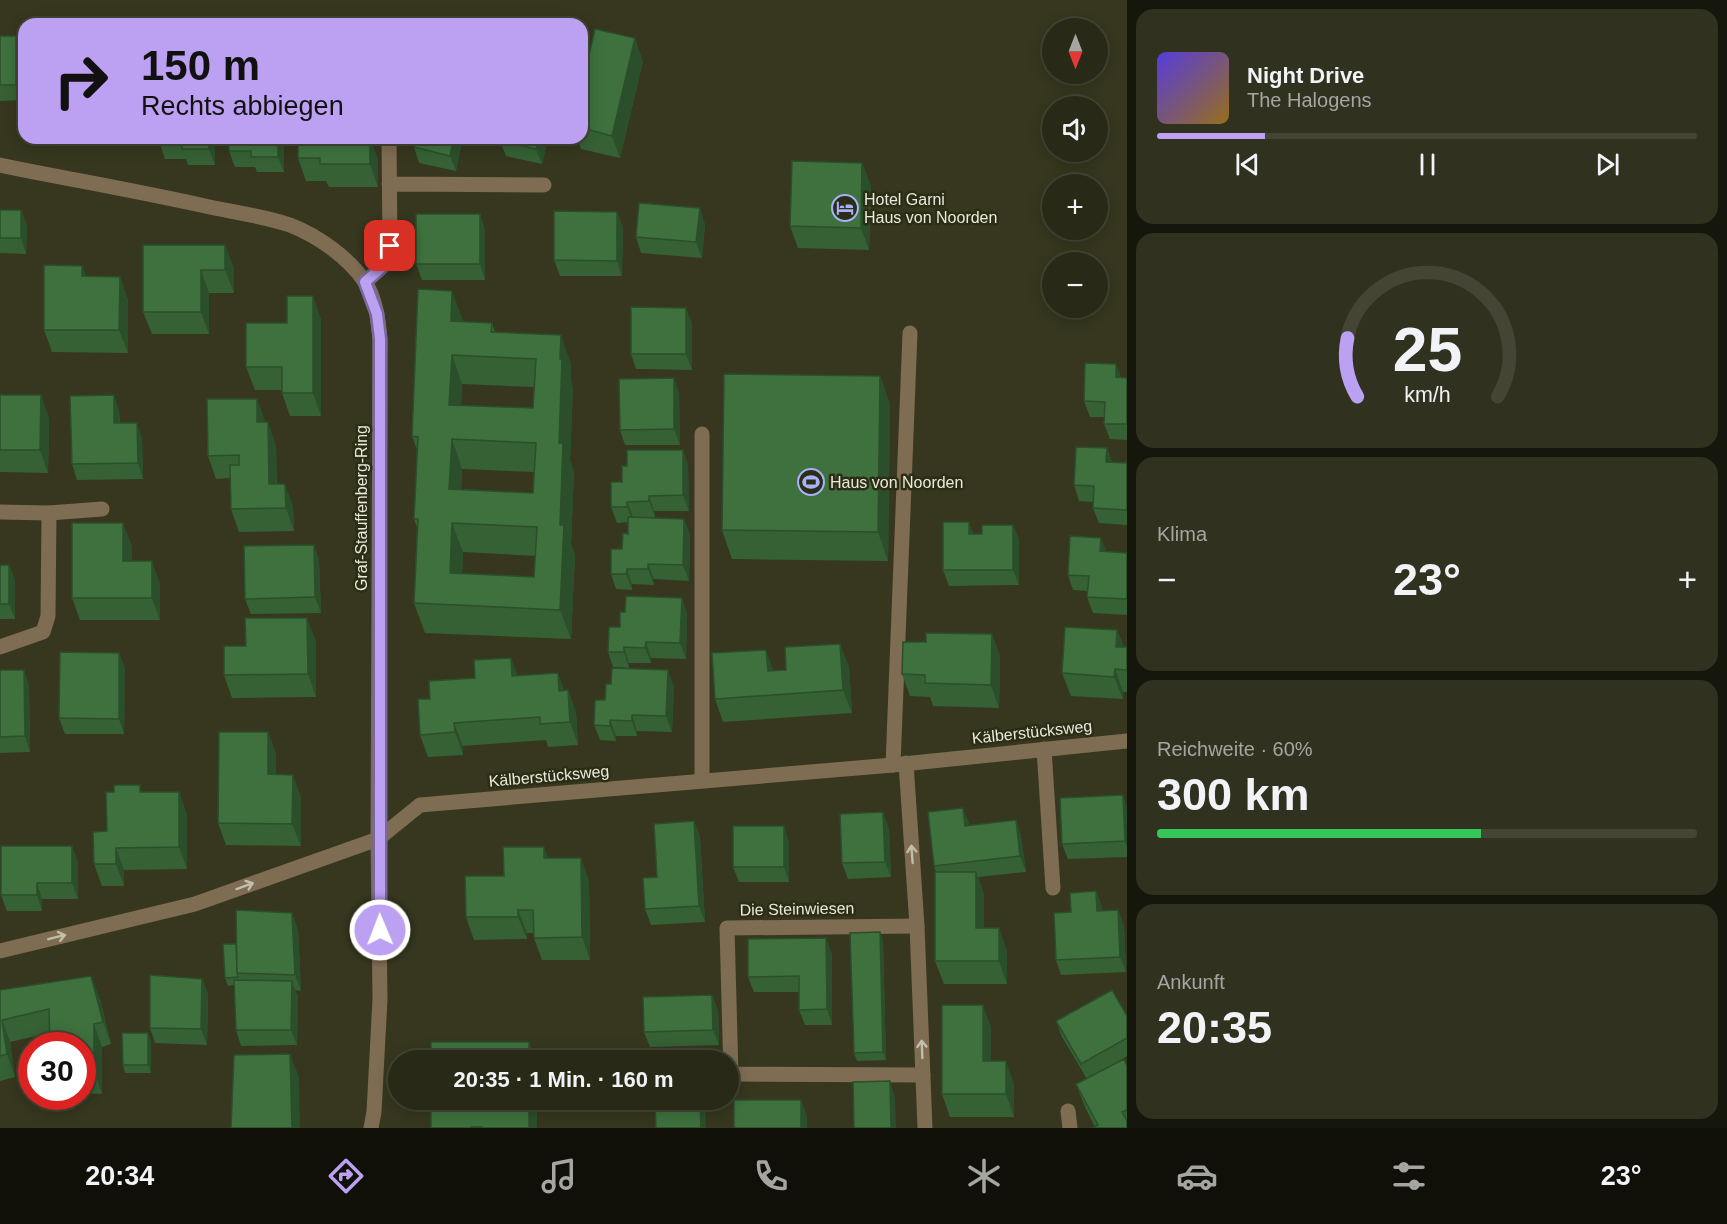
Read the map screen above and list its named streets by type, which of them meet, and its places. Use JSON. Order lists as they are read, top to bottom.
{
  "streets": {
    "street": ["Graf-Stauffenberg-Ring", "Kälberstücksweg", "Die Steinwiesen"]
  },
  "crossings": [
    ["Graf-Stauffenberg-Ring", "Kälberstücksweg"]
  ],
  "places": {
    "hotel": ["Hotel Garni Haus von Noorden"],
    "sports": ["Haus von Noorden"]
  },
  "north": "bottom",
  "page": {
    "map_buttons": ["+", "−"],
    "turn": ["150 m", "Rechts abbiegen"],
    "song": ["Night Drive", "The Halogens"],
    "tile": [
      "Klima",
      ["Reichweite · 60%", "300 km"],
      ["Ankunft", "20:35"]
    ],
    "heat": ["−", "23°", "+"],
    "limit": "30",
    "trip": "20:35 · 1 Min. · 160 m",
    "tabs": ["20:34", "23°"],
    "gauge": ["25", "km/h"]
  }
}
